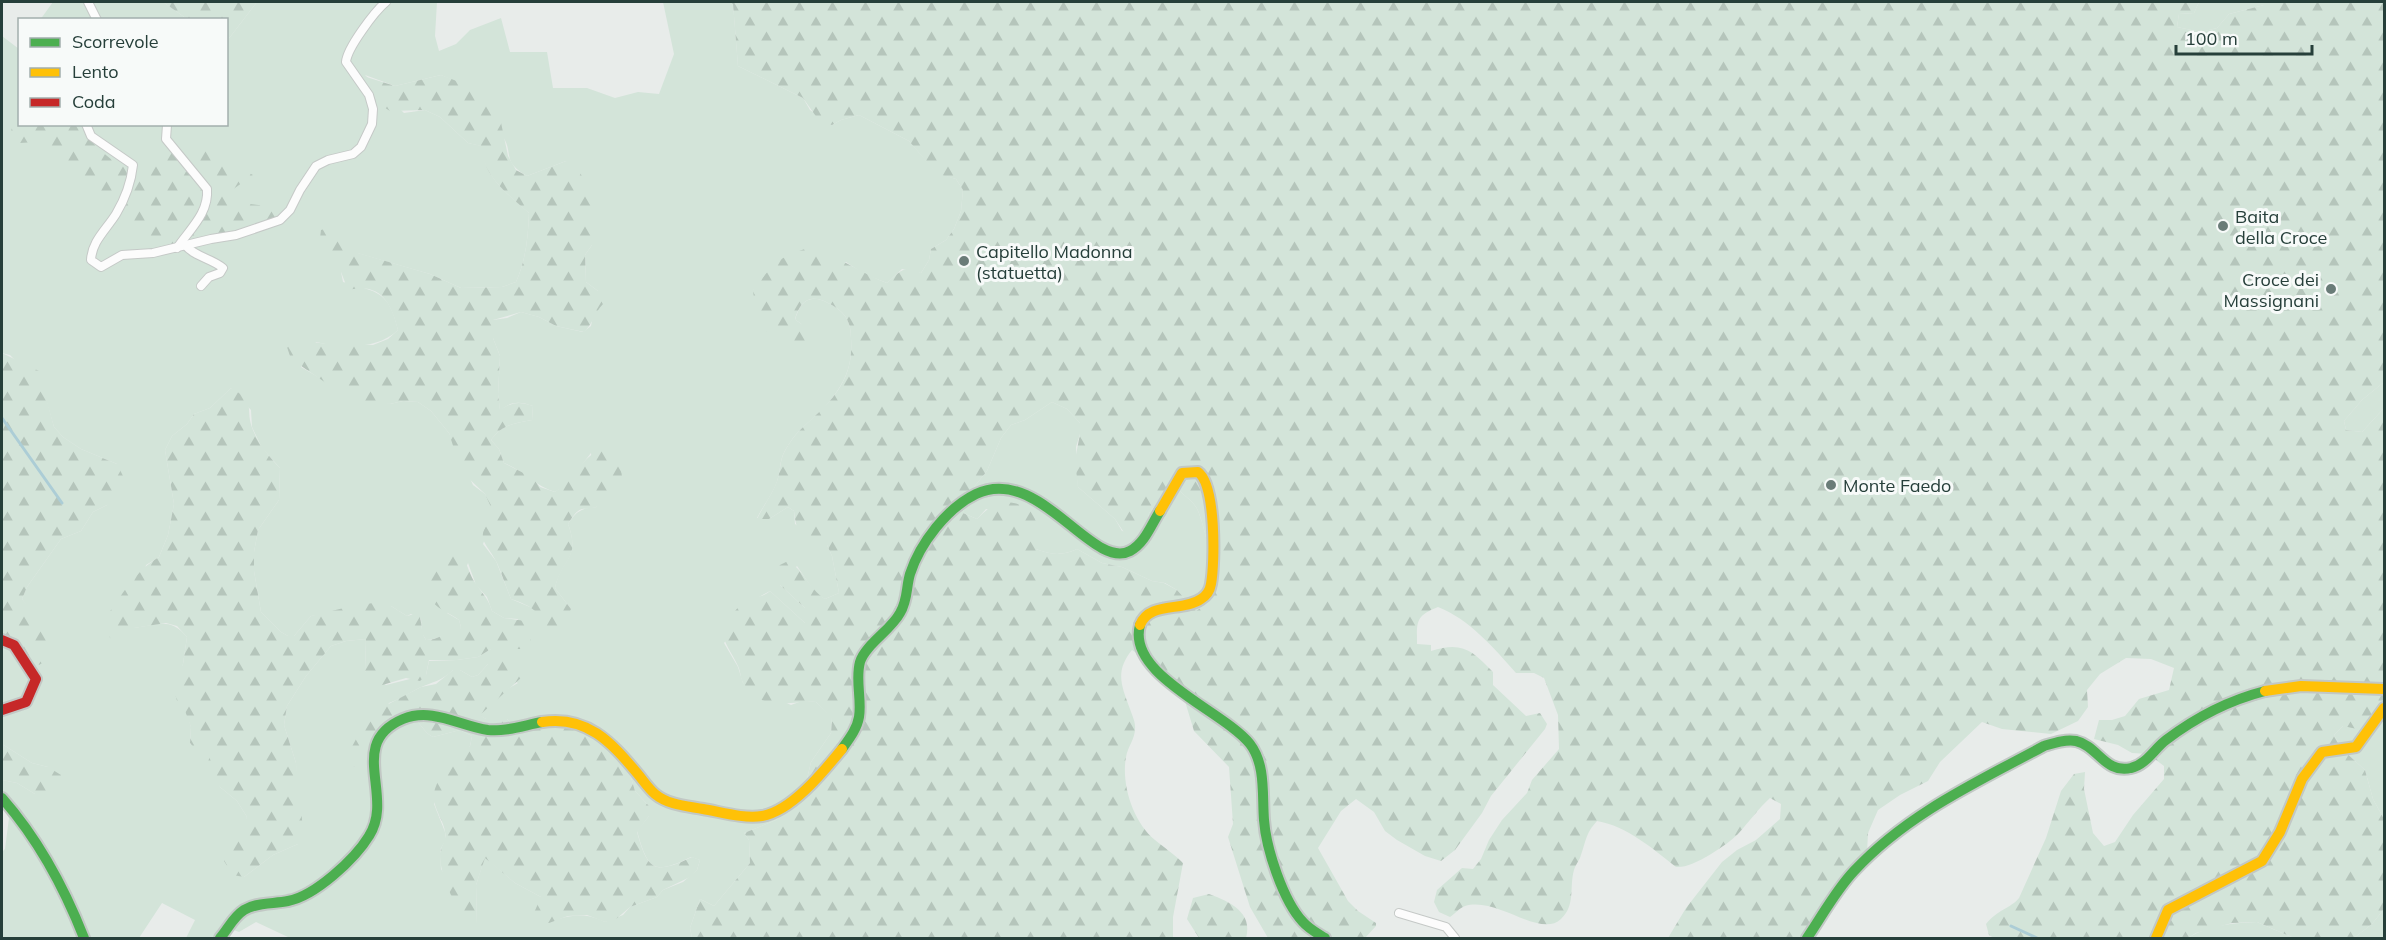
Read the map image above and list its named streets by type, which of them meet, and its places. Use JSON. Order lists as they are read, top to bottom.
{
  "places": [
    "Baita della Croce",
    "Capitello Madonna (statuetta)",
    "Croce dei Massignani",
    "Monte Faedo"
  ],
  "legend": ["Scorrevole", "Lento", "Coda"],
  "scale_bar": "100 m"
}
